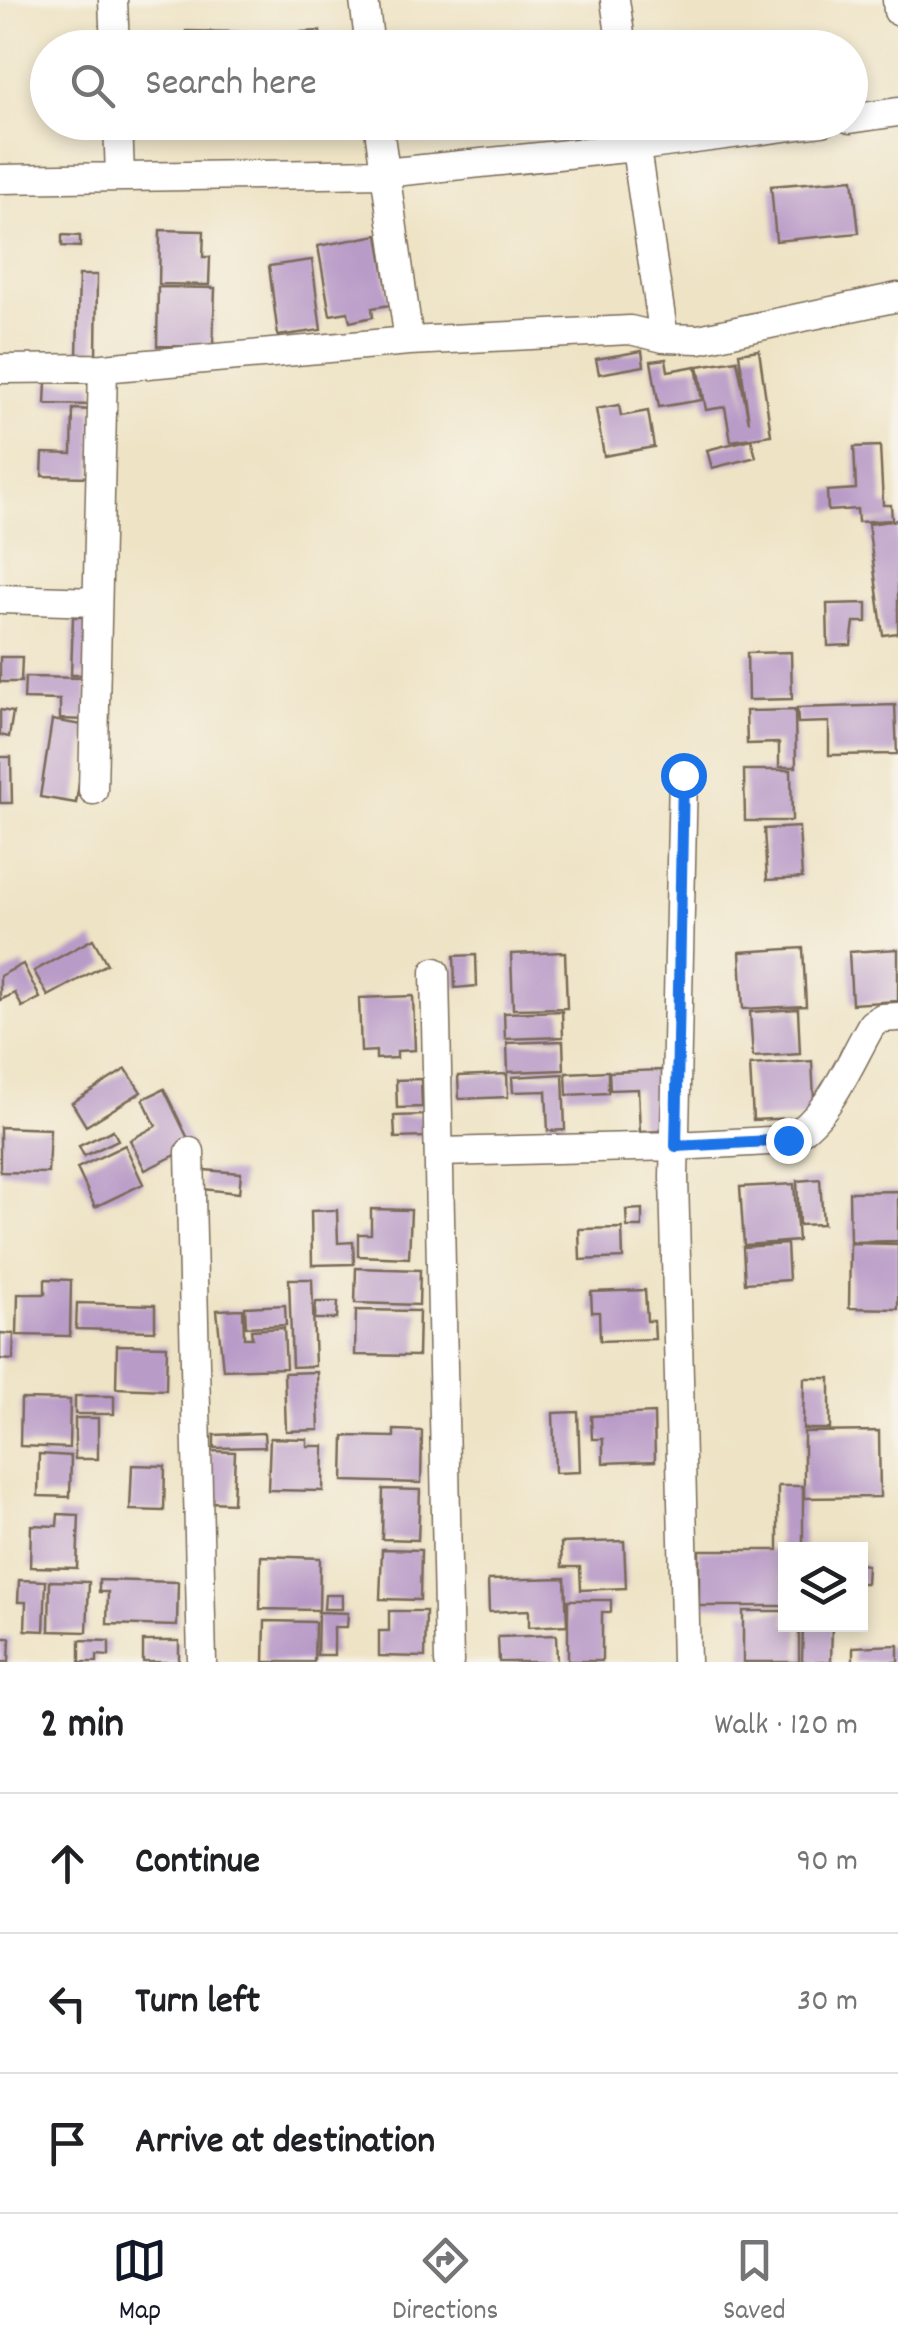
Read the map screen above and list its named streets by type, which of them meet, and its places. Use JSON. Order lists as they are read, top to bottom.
{
  "page": {
    "search": "Search here",
    "heading": ["2 min", "Walk · 120 m"],
    "list": [
      ["Continue", "90 m"],
      ["Turn left", "30 m"],
      "Arrive at destination"
    ],
    "nav": ["Map", "Directions", "Saved"]
  }
}
